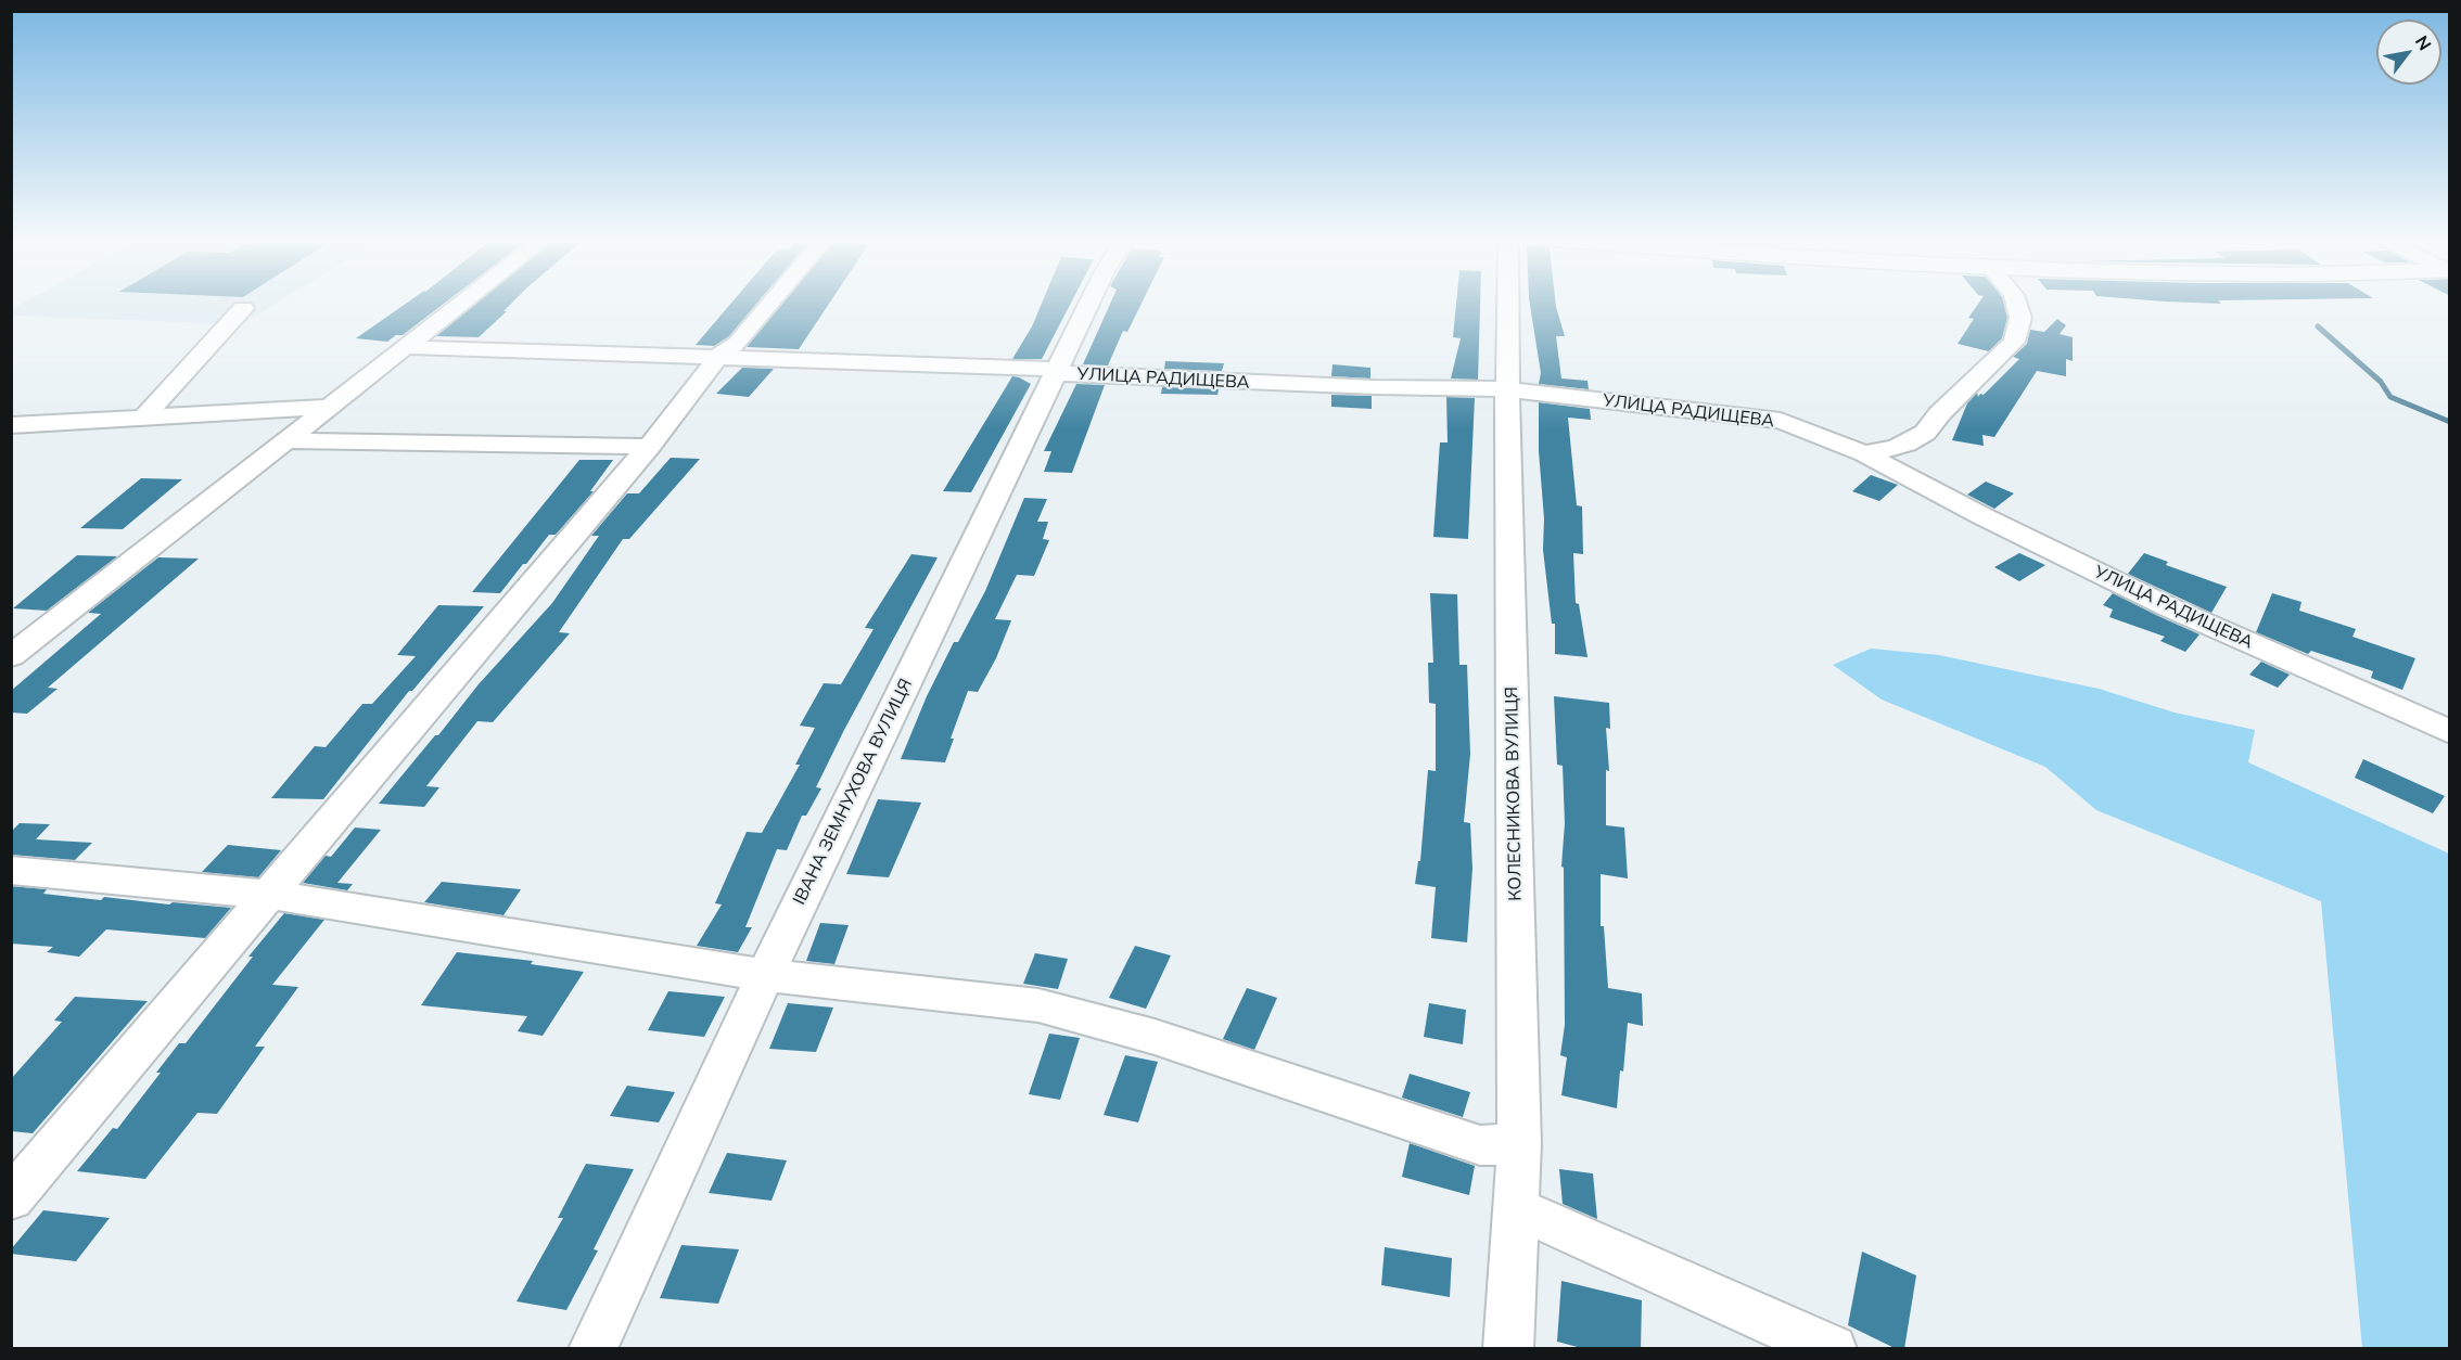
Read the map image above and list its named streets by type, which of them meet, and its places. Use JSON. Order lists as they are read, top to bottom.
{
  "streets": {
    "street": ["УЛИЦА РАДИЩЕВА", "ІВАНА ЗЕМНУХОВА ВУЛИЦЯ", "КОЛЕСНИКОВА ВУЛИЦЯ"]
  },
  "crossings": [
    ["УЛИЦА РАДИЩЕВА", "ІВАНА ЗЕМНУХОВА ВУЛИЦЯ"],
    ["УЛИЦА РАДИЩЕВА", "КОЛЕСНИКОВА ВУЛИЦЯ"]
  ],
  "north": "top right"
}
